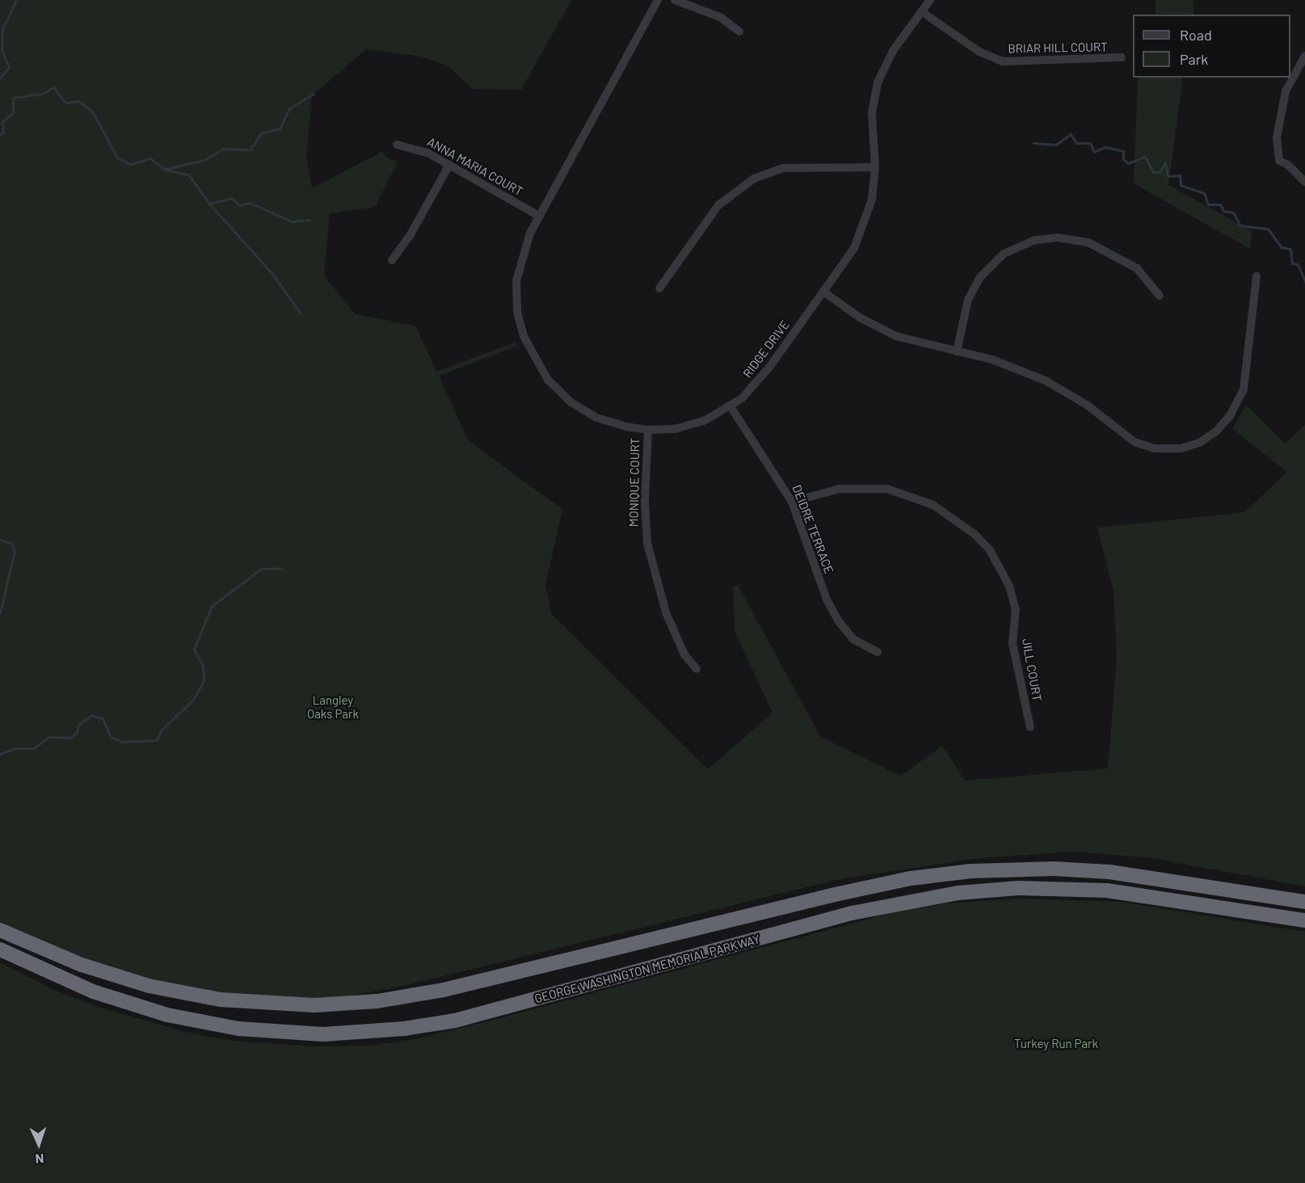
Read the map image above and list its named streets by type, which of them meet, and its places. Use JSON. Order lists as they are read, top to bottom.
{
  "streets": {
    "highway": ["GEORGE WASHINGTON MEMORIAL PARKWAY"],
    "street": [
      "BRIAR HILL COURT",
      "ANNA MARIA COURT",
      "RIDGE DRIVE",
      "MONIQUE COURT",
      "DEIDRE TERRACE",
      "JILL COURT"
    ]
  },
  "crossings": [
    ["BRIAR HILL COURT", "RIDGE DRIVE"],
    ["ANNA MARIA COURT", "RIDGE DRIVE"],
    ["RIDGE DRIVE", "MONIQUE COURT"],
    ["RIDGE DRIVE", "DEIDRE TERRACE"],
    ["DEIDRE TERRACE", "JILL COURT"]
  ],
  "parks": ["Langley Oaks Park", "Turkey Run Park"],
  "legend": ["Road", "Park"],
  "north": "bottom"
}
